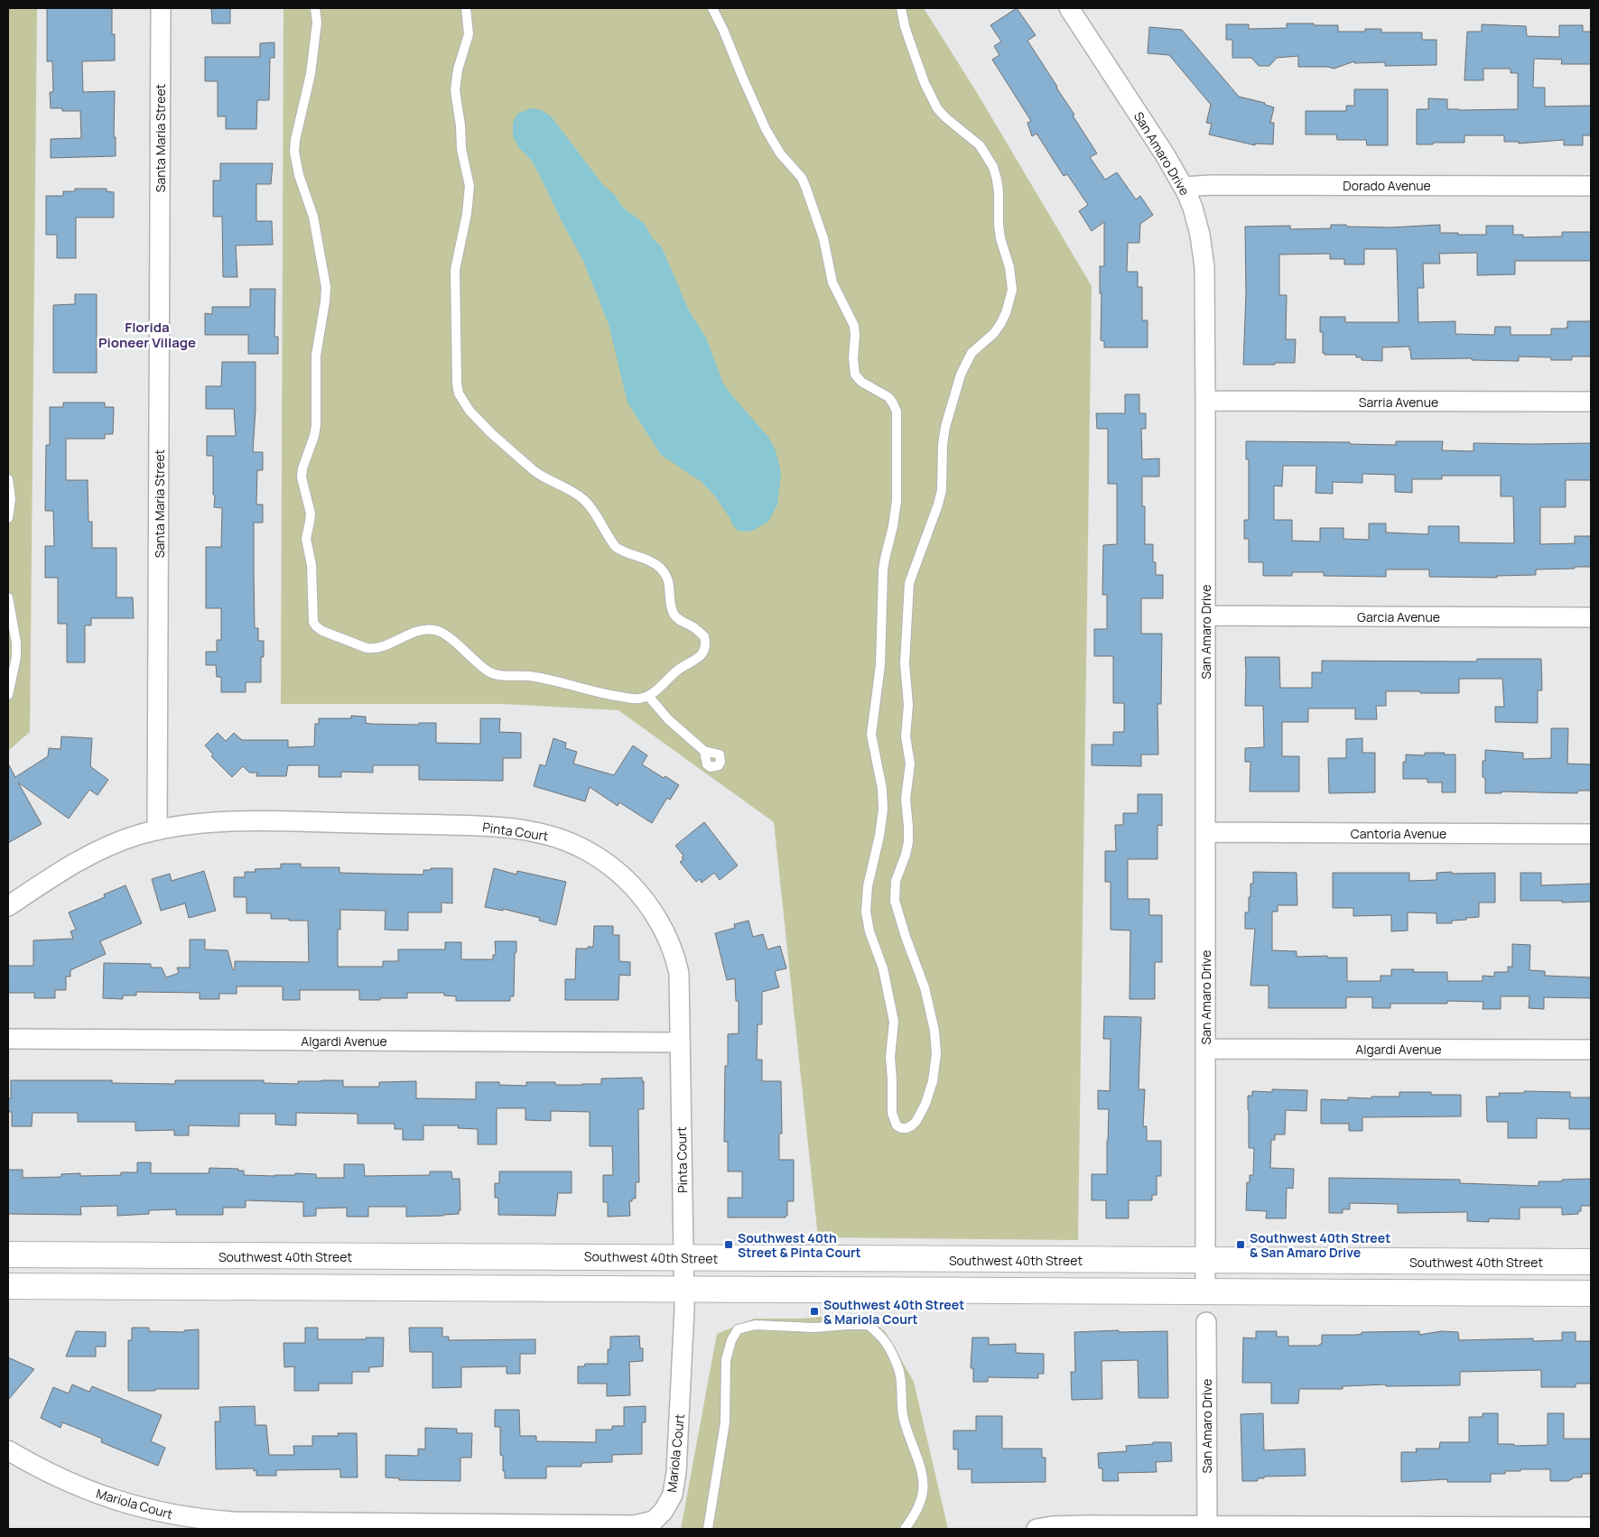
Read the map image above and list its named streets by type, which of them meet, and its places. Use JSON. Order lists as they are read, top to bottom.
{
  "streets": {
    "main road": ["Southwest 40th Street"],
    "street": [
      "Santa Maria Street",
      "San Amaro Drive",
      "Dorado Avenue",
      "Sarria Avenue",
      "Garcia Avenue",
      "Pinta Court",
      "Cantoria Avenue",
      "Algardi Avenue",
      "Mariola Court"
    ]
  },
  "crossings": [
    ["Santa Maria Street", "Pinta Court"],
    ["San Amaro Drive", "Dorado Avenue"],
    ["San Amaro Drive", "Sarria Avenue"],
    ["San Amaro Drive", "Garcia Avenue"],
    ["San Amaro Drive", "Cantoria Avenue"],
    ["San Amaro Drive", "Algardi Avenue"],
    ["San Amaro Drive", "Southwest 40th Street"],
    ["Pinta Court", "Algardi Avenue"],
    ["Pinta Court", "Southwest 40th Street"],
    ["Pinta Court", "Mariola Court"]
  ],
  "districts": ["Florida Pioneer Village"],
  "places": {
    "transit": ["Southwest 40th Street & Pinta Court", "Southwest 40th Street & San Amaro Drive", "Southwest 40th Street & Mariola Court"]
  }
}
